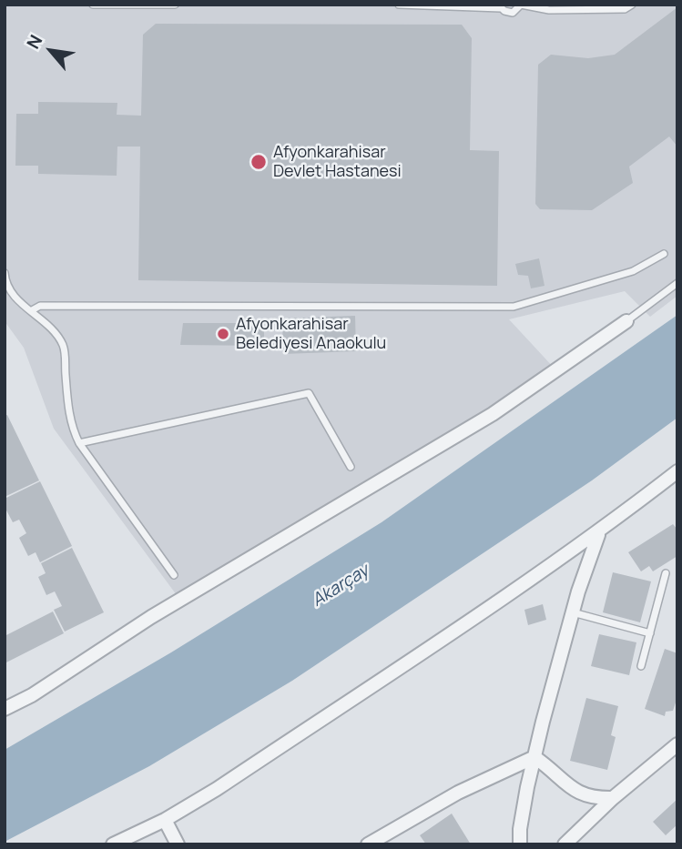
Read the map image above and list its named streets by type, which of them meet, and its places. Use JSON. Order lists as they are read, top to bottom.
{
  "water": ["Akarçay"],
  "places": ["Afyonkarahisar Devlet Hastanesi", "Afyonkarahisar Belediyesi Anaokulu"],
  "north": "top left"
}
